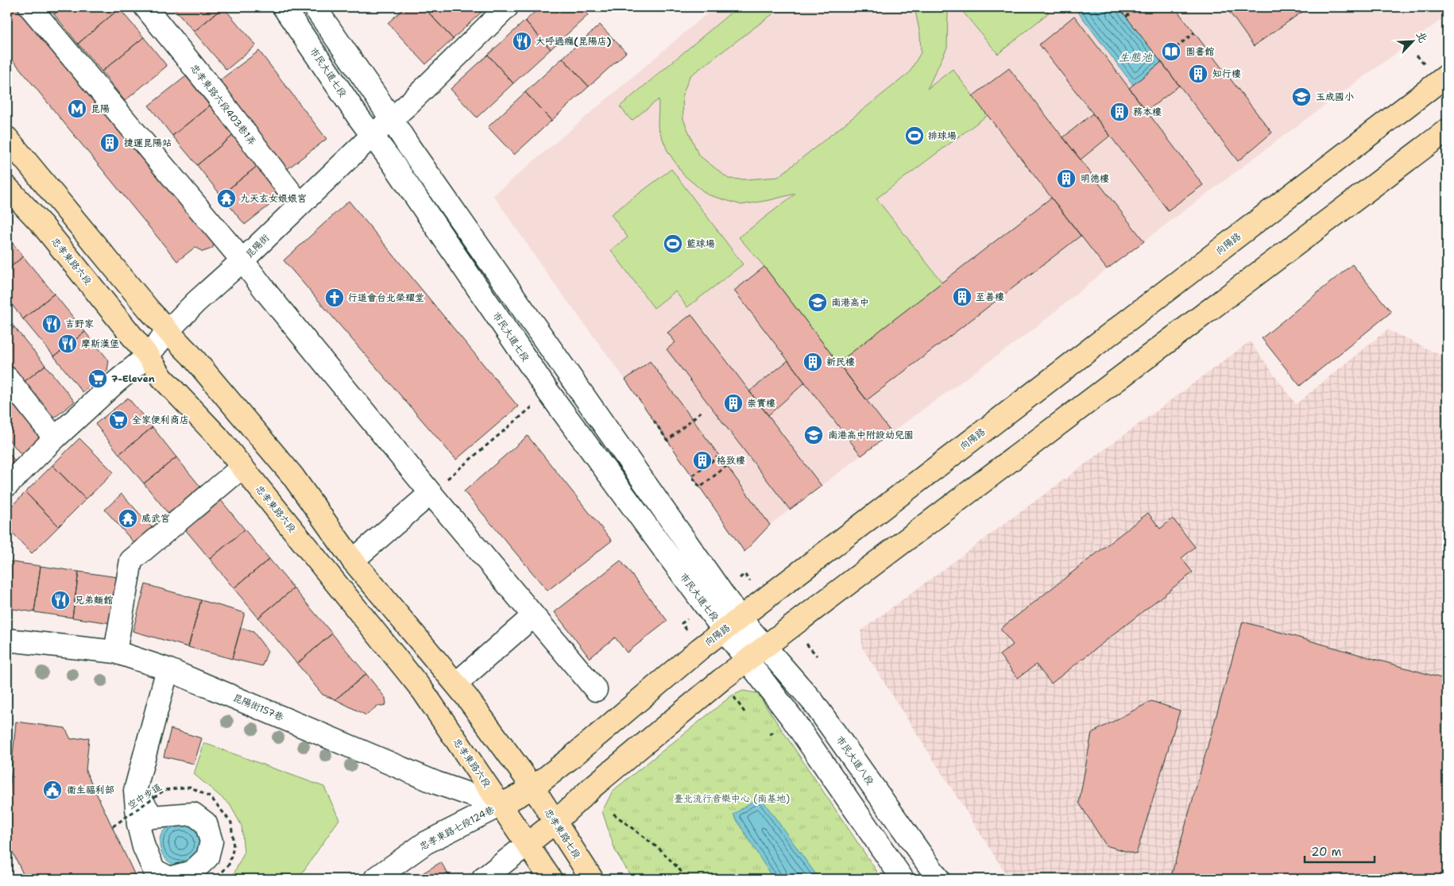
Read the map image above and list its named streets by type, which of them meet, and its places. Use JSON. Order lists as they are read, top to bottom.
{
  "streets": {
    "main road": ["向陽路", "忠孝東路六段", "忠孝東路七段"],
    "street": [
      "市民大道七段",
      "忠孝東路六段403巷1弄",
      "昆陽街",
      "昆陽街157巷",
      "市民大道八段",
      "忠孝東路七段124巷"
    ],
    "path": ["空中步道"]
  },
  "crossings": [
    ["市民大道七段", "向陽路"],
    ["市民大道七段", "昆陽街"],
    ["市民大道七段", "市民大道八段"],
    ["忠孝東路六段403巷1弄", "昆陽街"],
    ["向陽路", "忠孝東路六段"],
    ["向陽路", "昆陽街157巷"],
    ["向陽路", "忠孝東路七段124巷"],
    ["向陽路", "忠孝東路七段"],
    ["昆陽街", "忠孝東路六段"],
    ["忠孝東路六段", "昆陽街157巷"],
    ["忠孝東路六段", "忠孝東路七段124巷"],
    ["昆陽街157巷", "忠孝東路七段124巷"]
  ],
  "water": ["生態池"],
  "parks": ["臺北流行音樂中心 (南基地)"],
  "places": {
    "restaurant": [
      "大呼過癮(昆陽店)",
      "吉野家",
      "摩斯漢堡",
      "兄弟麵館"
    ],
    "library": ["圖書館"],
    "building": [
      "知行樓",
      "務本樓",
      "捷運昆陽站",
      "明德樓",
      "至善樓",
      "新民樓",
      "崇實樓",
      "格致樓"
    ],
    "school or university": ["玉成國小", "南港高中", "南港高中附設幼兒園"],
    "metro station": ["昆陽"],
    "sports": ["排球場", "籃球場"],
    "temple": ["九天玄女娘娘宮", "威武宮"],
    "church": ["行道會台北榮耀堂"],
    "supermarket": ["7-Eleven", "全家便利商店"],
    "public building": ["衛生福利部"]
  },
  "scale_bar": "20 m",
  "north": "top right"
}
